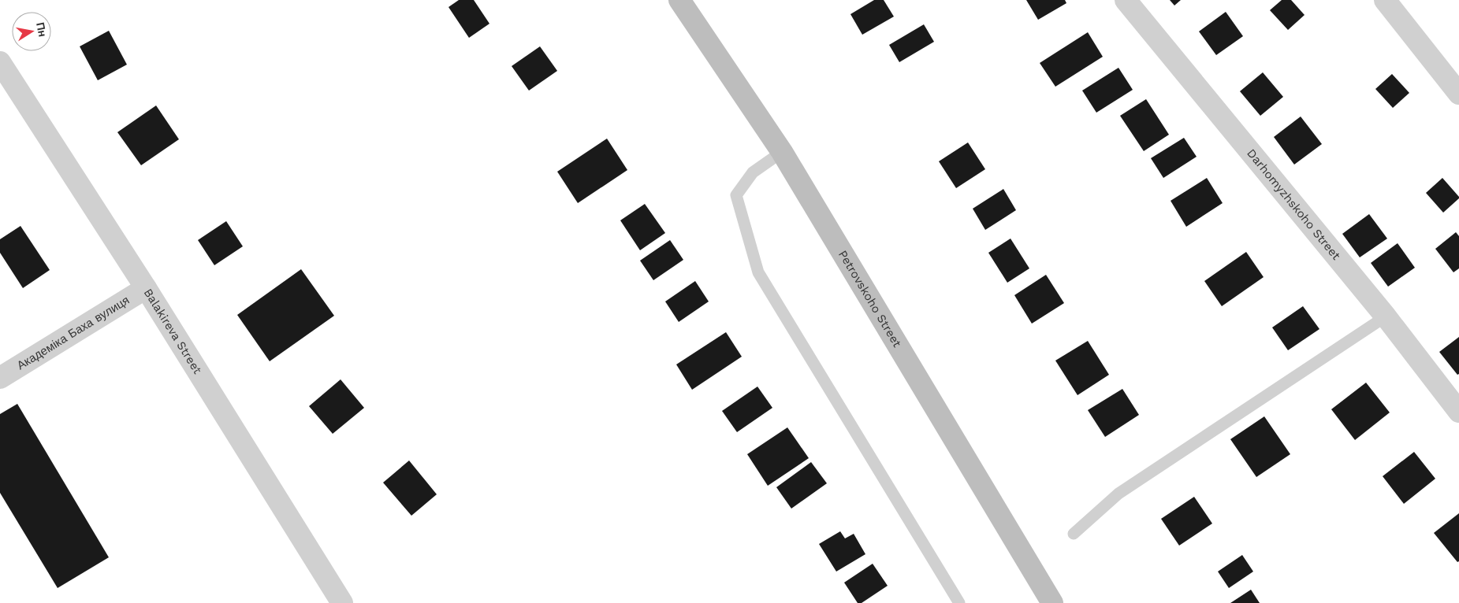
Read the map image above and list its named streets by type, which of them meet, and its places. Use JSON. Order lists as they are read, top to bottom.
{
  "streets": {
    "main road": ["Petrovskoho Street"],
    "street": ["Darhomyzhskoho Street", "Balakireva Street", "Академіка Баха вулиця"]
  },
  "crossings": [
    ["Balakireva Street", "Академіка Баха вулиця"]
  ],
  "north": "right"
}
